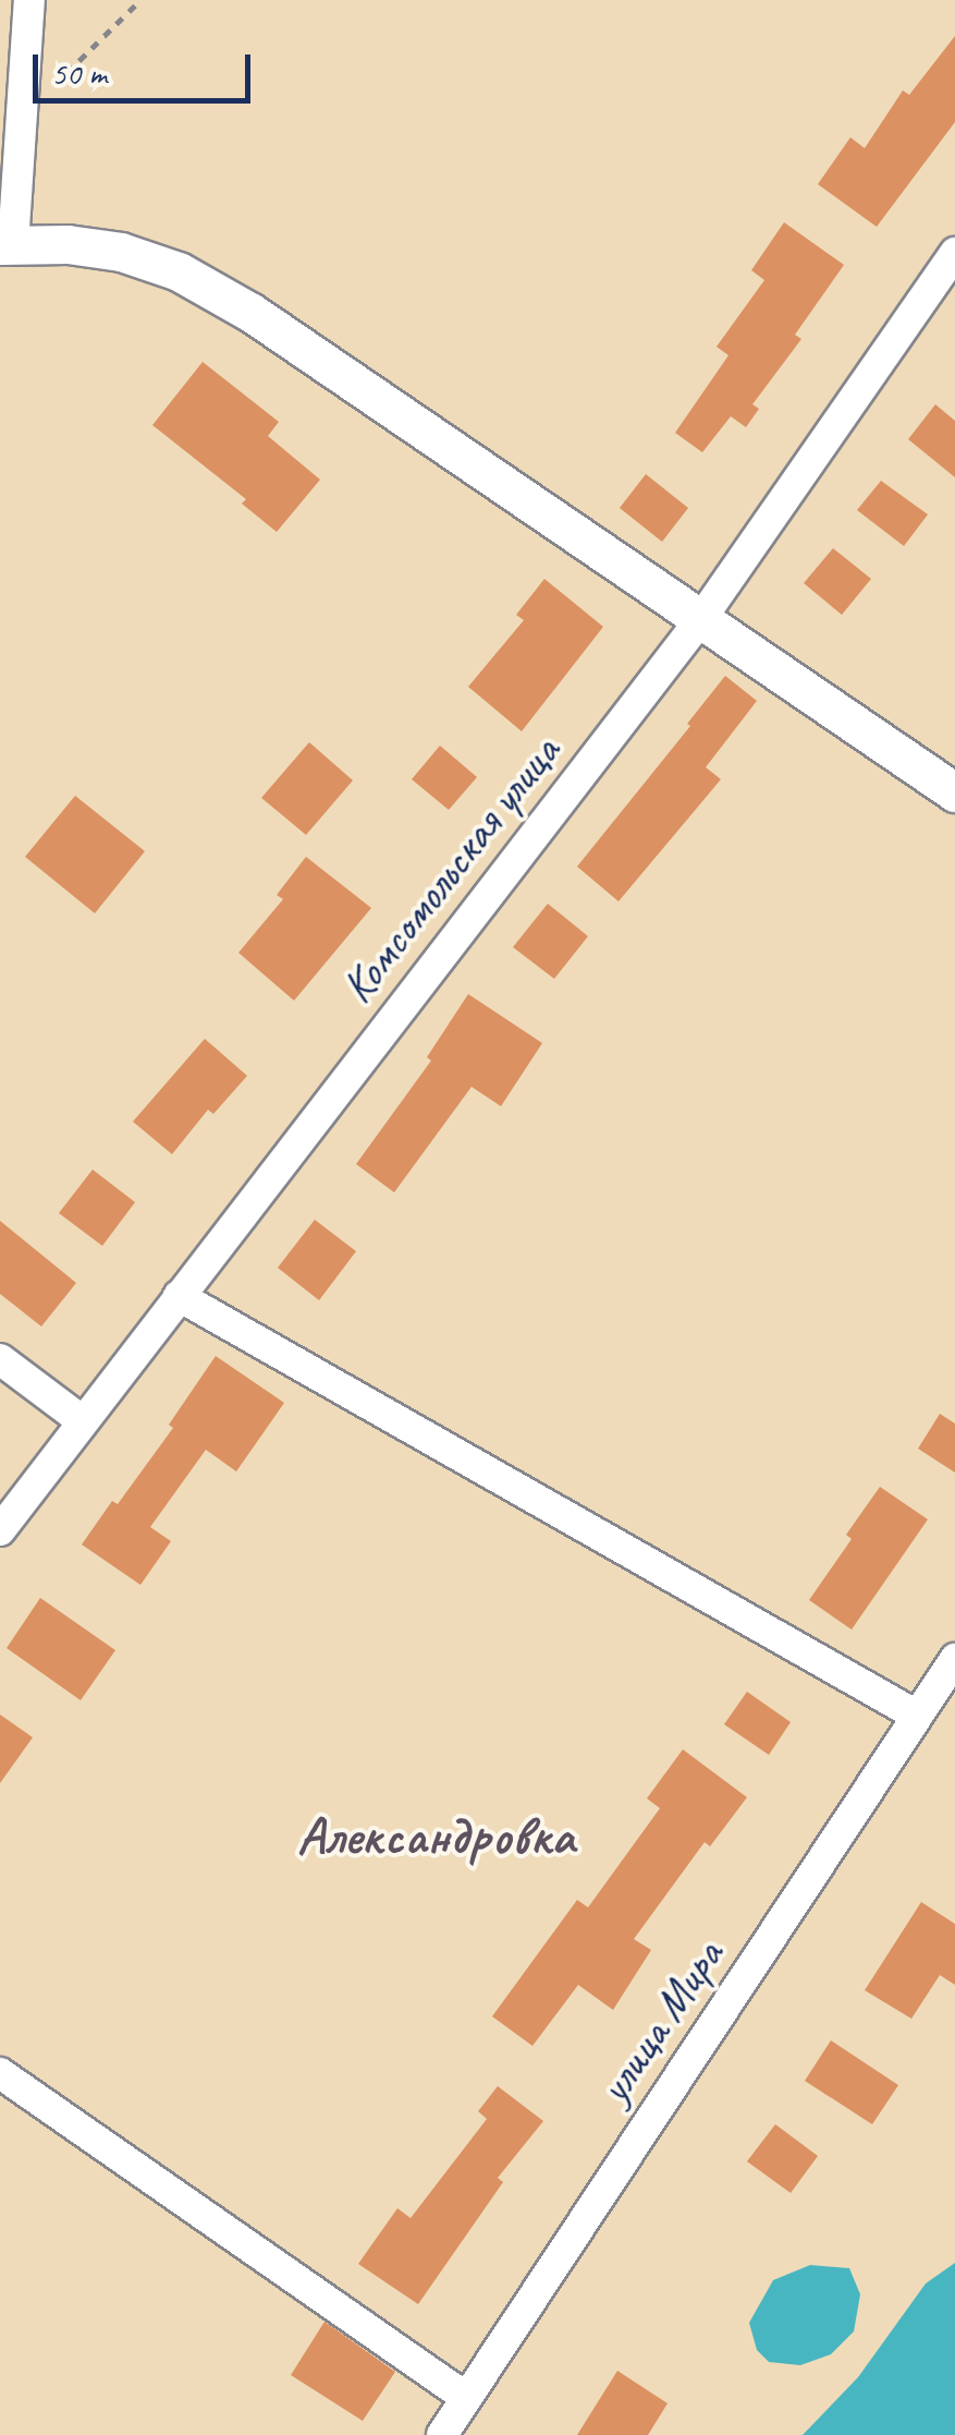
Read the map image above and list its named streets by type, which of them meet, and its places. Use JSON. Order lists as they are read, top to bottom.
{
  "streets": {
    "street": ["Комсомольская улица", "улица Мира"]
  },
  "districts": ["Александровка"],
  "scale_bar": "50 m"
}
